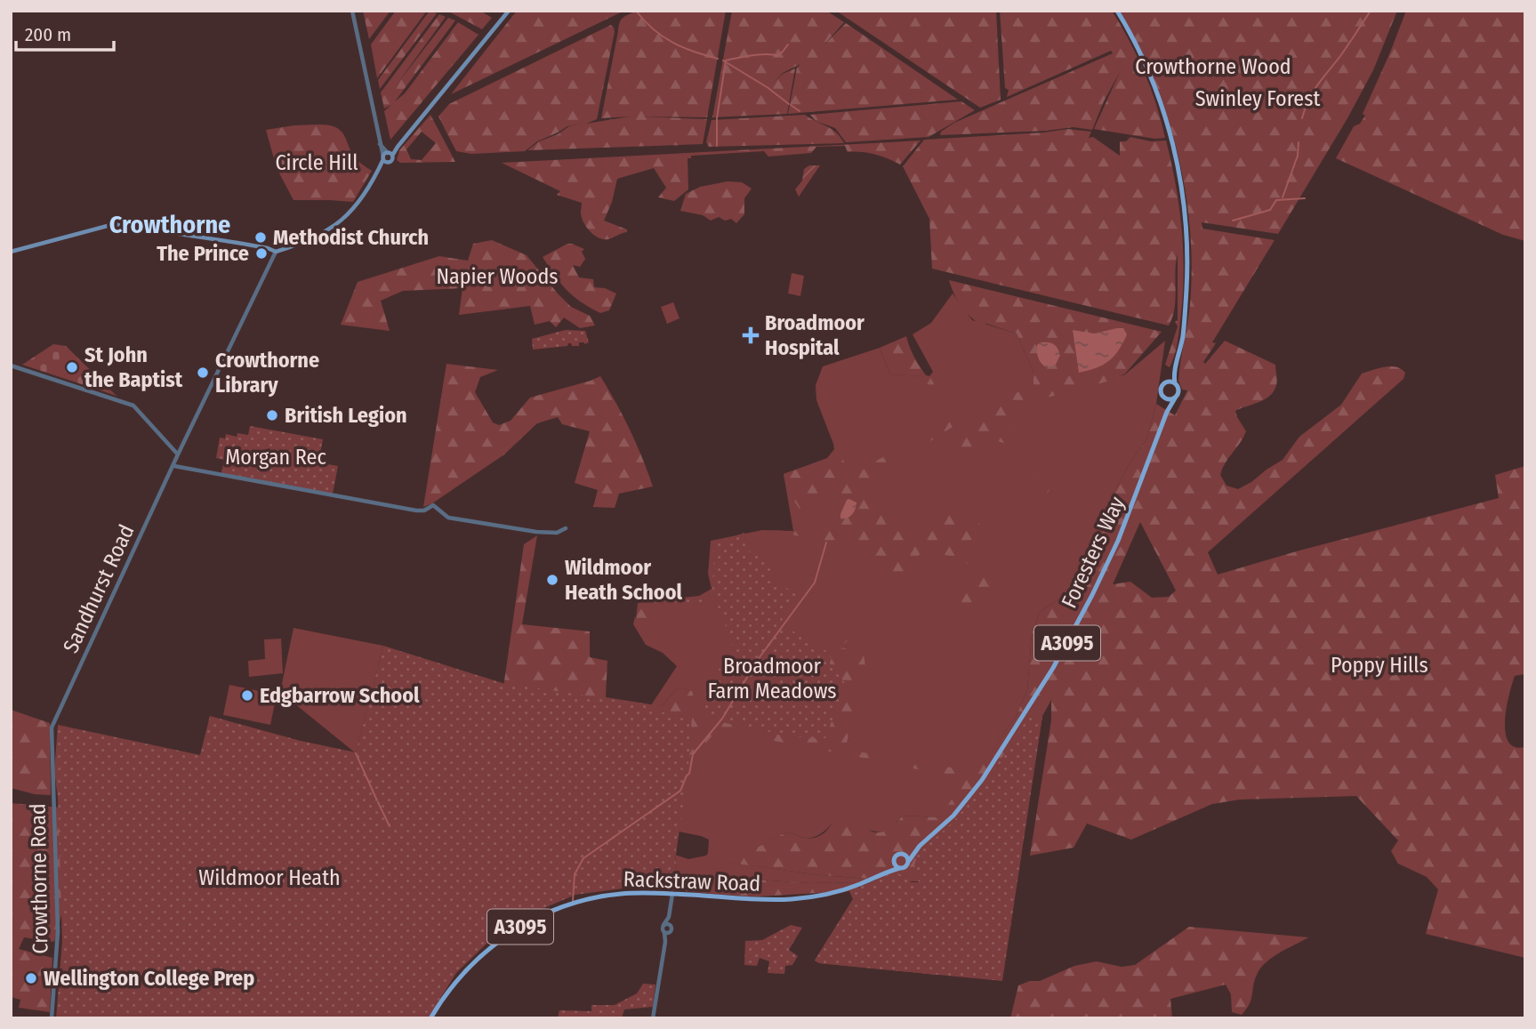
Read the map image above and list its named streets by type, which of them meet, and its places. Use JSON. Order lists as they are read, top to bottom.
{
  "streets": {
    "main road": ["Foresters Way", "A3095", "Rackstraw Road"],
    "street": ["Sandhurst Road", "Crowthorne Road"]
  },
  "crossings": [
    ["Foresters Way", "Rackstraw Road"],
    ["Sandhurst Road", "Crowthorne Road"]
  ],
  "districts": ["Crowthorne"],
  "parks": [
    "Crowthorne Wood",
    "Swinley Forest",
    "Circle Hill",
    "Napier Woods",
    "Morgan Rec",
    "Poppy Hills",
    "Broadmoor Farm Meadows",
    "Wildmoor Heath"
  ],
  "places": {
    "other": [
      "Methodist Church",
      "The Prince",
      "St John the Baptist",
      "Crowthorne Library",
      "British Legion",
      "Wildmoor Heath School",
      "Edgbarrow School",
      "Wellington College Prep"
    ],
    "health": ["Broadmoor Hospital"]
  },
  "scale_bar": "200 m"
}
